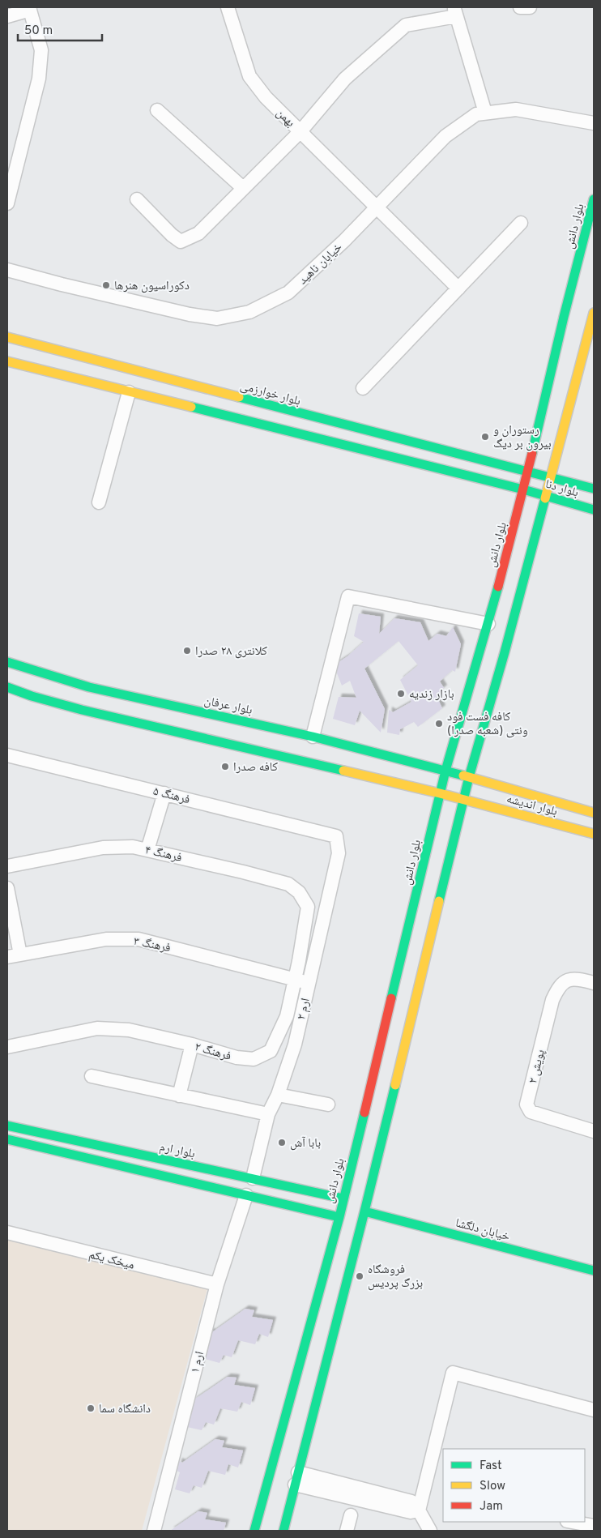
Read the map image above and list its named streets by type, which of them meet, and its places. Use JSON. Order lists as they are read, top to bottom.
{
  "streets": {
    "main road": [
      "بلوار دانش",
      "بلوار خوارزمی",
      "بلوار دنا",
      "بلوار عرفان",
      "بلوار اندیشه",
      "بلوار ارم",
      "خیابان دلگشا"
    ],
    "street": [
      "بهمن",
      "خیابان ناهید",
      "فرهنگ ۵",
      "فرهنگ ۴",
      "فرهنگ ۳",
      "ارم ۲",
      "فرهنگ ۲",
      "پویش ۲",
      "میخک یکم",
      "ارم ۱"
    ]
  },
  "crossings": [
    ["بهمن", "خیابان ناهید"],
    ["بلوار دانش", "بلوار خوارزمی"],
    ["بلوار دانش", "بلوار دنا"],
    ["بلوار دانش", "بلوار عرفان"],
    ["بلوار دانش", "بلوار اندیشه"],
    ["بلوار دانش", "بلوار ارم"],
    ["بلوار خوارزمی", "بلوار دنا"],
    ["بلوار عرفان", "بلوار اندیشه"],
    ["فرهنگ ۵", "ارم ۲"],
    ["فرهنگ ۴", "فرهنگ ۲"],
    ["فرهنگ ۳", "ارم ۲"],
    ["فرهنگ ۳", "فرهنگ ۲"],
    ["ارم ۲", "بلوار ارم"],
    ["میخک یکم", "ارم ۱"]
  ],
  "places": [
    "دکوراسیون هنرها",
    "رستوران و بیرون بر دیگ",
    "کلانتری ۲۸ صدرا",
    "بازار زندیه",
    "کافه فست فود ونتی (شعبه صدرا)",
    "کافه صدرا",
    "بابا آش",
    "فروشگاه بزرگ پردیس",
    "دانشگاه سما"
  ],
  "legend": ["Fast", "Slow", "Jam"],
  "scale_bar": "50 m"
}
